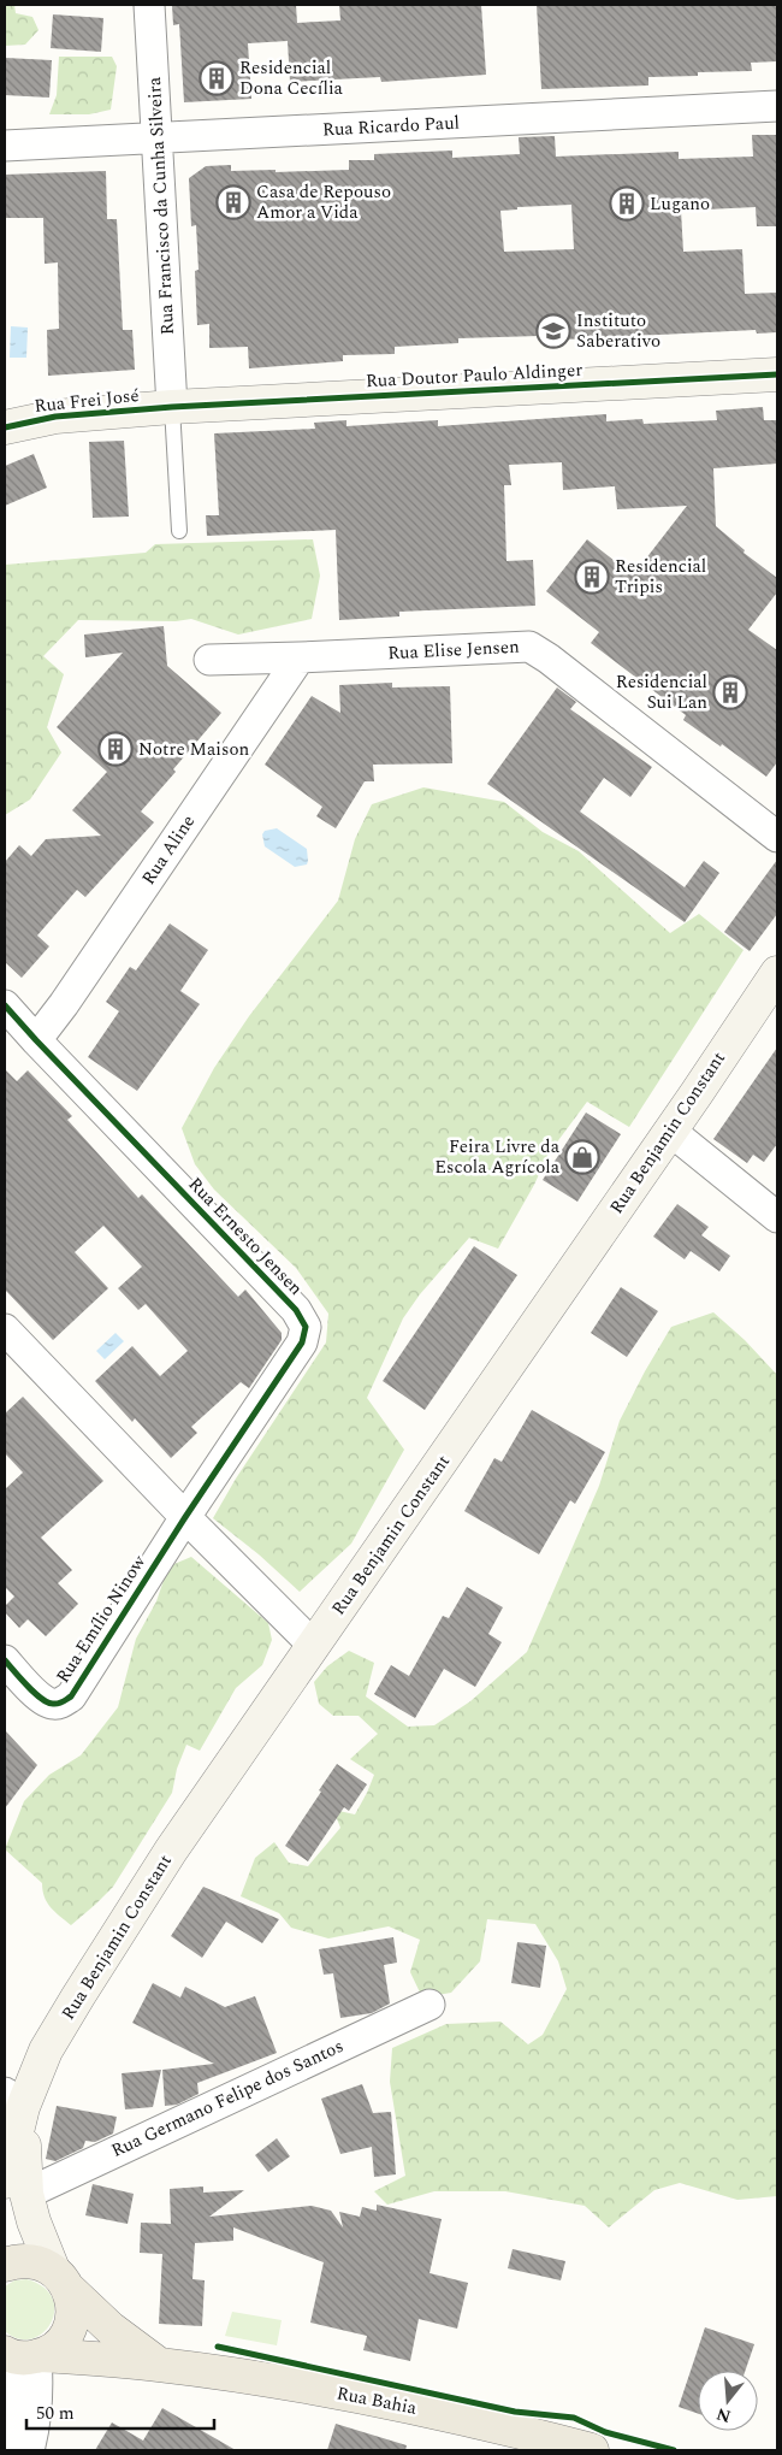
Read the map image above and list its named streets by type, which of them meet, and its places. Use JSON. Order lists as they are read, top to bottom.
{
  "streets": {
    "main road": [
      "Rua Doutor Paulo Aldinger",
      "Rua Frei José",
      "Rua Benjamin Constant",
      "Rua Bahia"
    ],
    "street": [
      "Rua Ricardo Paul",
      "Rua Francisco da Cunha Silveira",
      "Rua Elise Jensen",
      "Rua Aline",
      "Rua Ernesto Jensen",
      "Rua Emílio Ninow",
      "Rua Germano Felipe dos Santos"
    ]
  },
  "crossings": [
    ["Rua Ricardo Paul", "Rua Francisco da Cunha Silveira"],
    ["Rua Francisco da Cunha Silveira", "Rua Doutor Paulo Aldinger"],
    ["Rua Francisco da Cunha Silveira", "Rua Frei José"],
    ["Rua Doutor Paulo Aldinger", "Rua Frei José"],
    ["Rua Elise Jensen", "Rua Aline"],
    ["Rua Aline", "Rua Ernesto Jensen"],
    ["Rua Benjamin Constant", "Rua Germano Felipe dos Santos"],
    ["Rua Benjamin Constant", "Rua Bahia"],
    ["Rua Ernesto Jensen", "Rua Emílio Ninow"]
  ],
  "places": {
    "building": [
      "Residencial Dona Cecília",
      "Casa de Repouso Amor a Vida",
      "Lugano",
      "Residencial Tripis",
      "Residencial Sui Lan",
      "Notre Maison"
    ],
    "school or university": ["Instituto Saberativo"],
    "shop": ["Feira Livre da Escola Agrícola"]
  },
  "scale_bar": "50 m",
  "north": "bottom"
}
